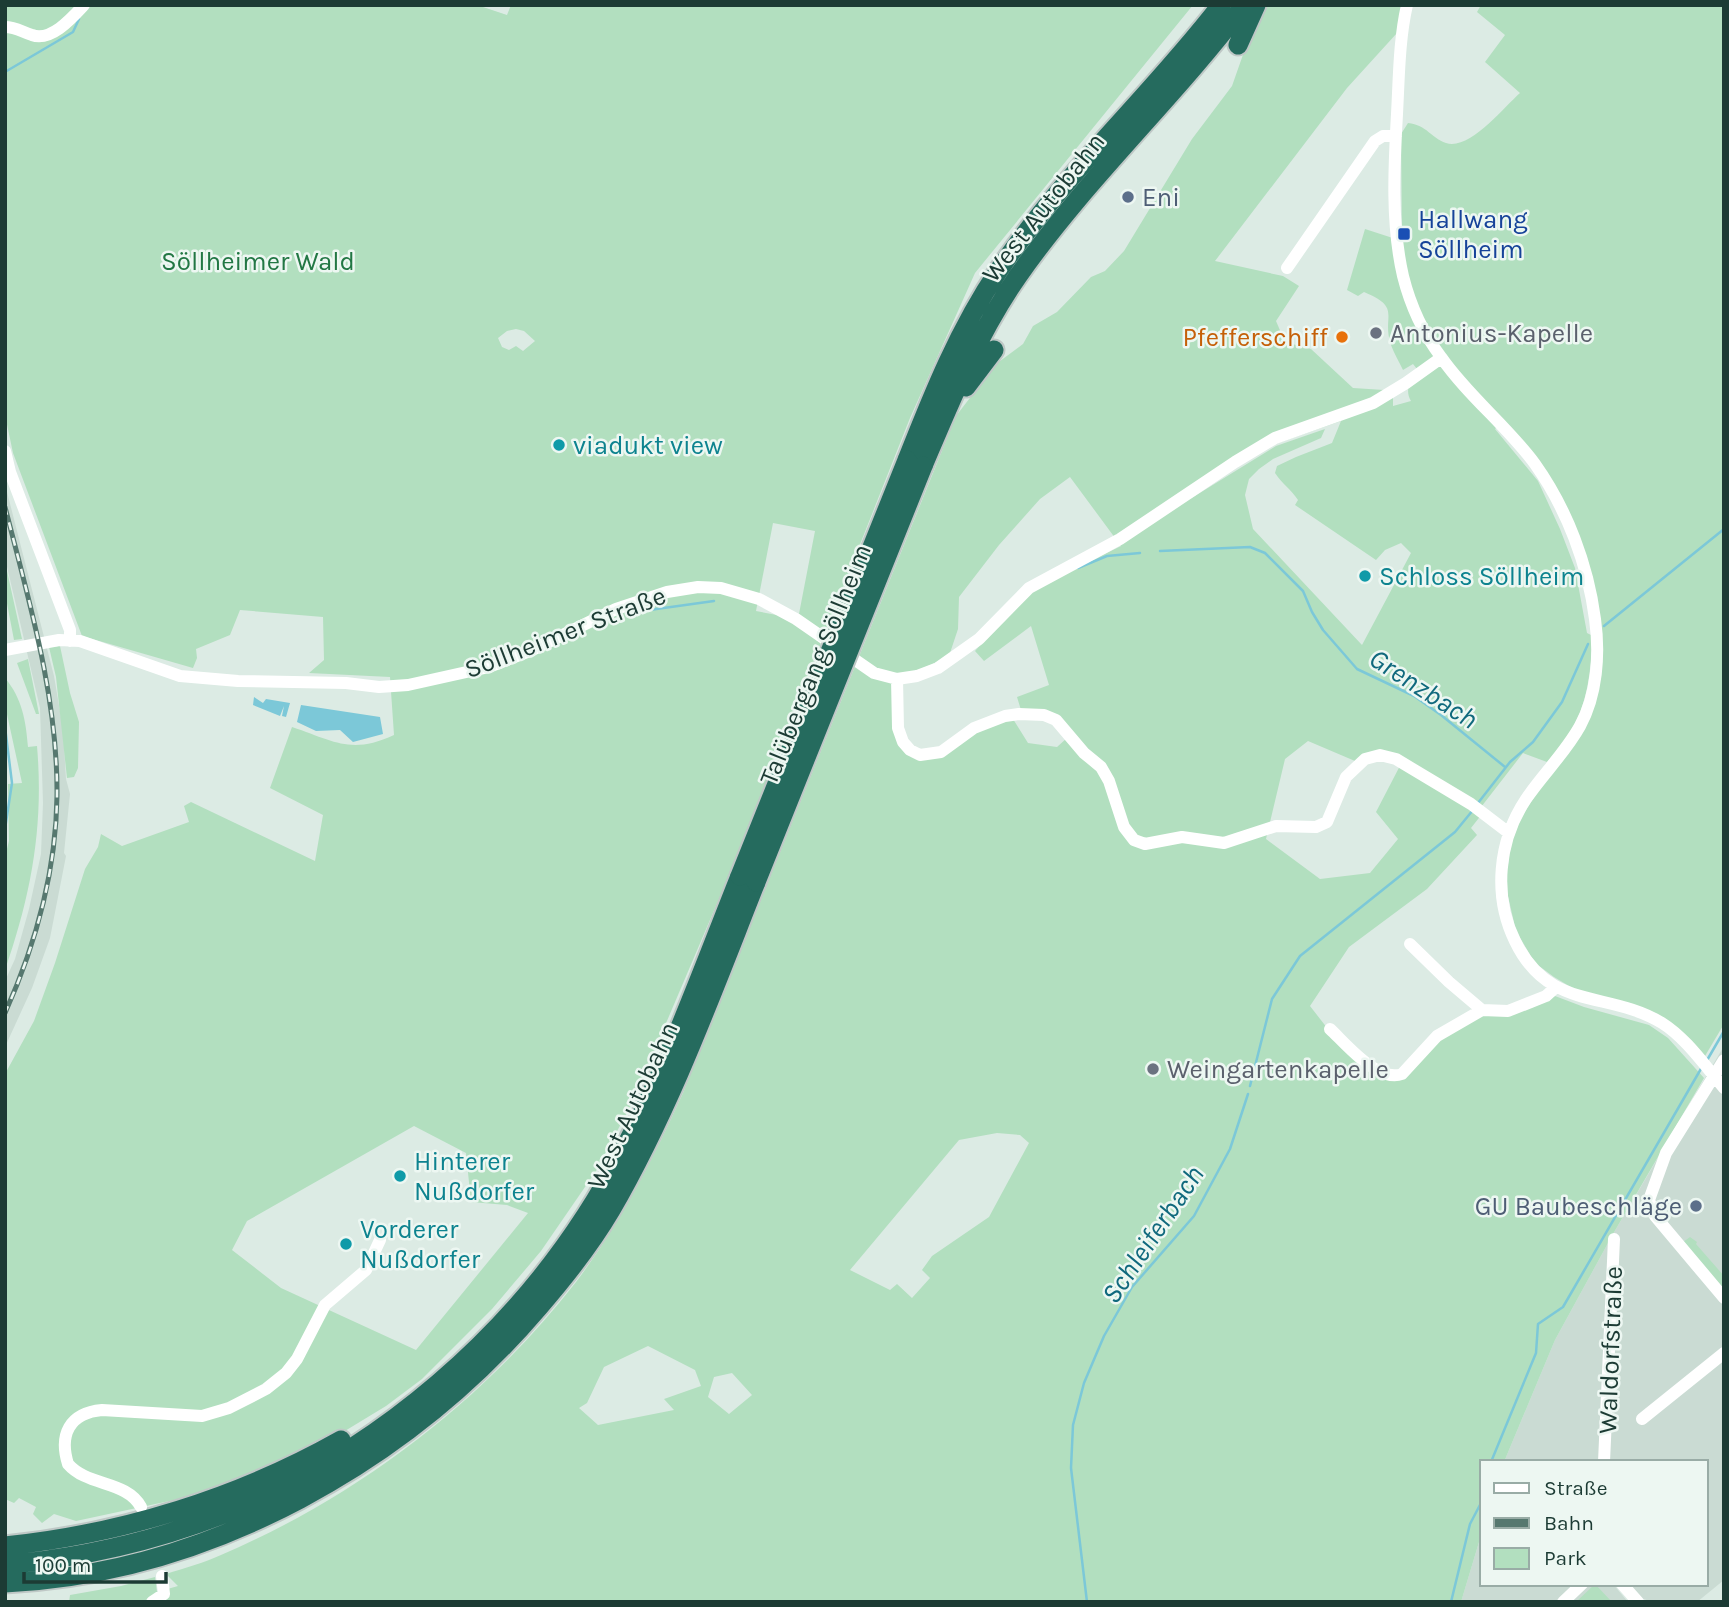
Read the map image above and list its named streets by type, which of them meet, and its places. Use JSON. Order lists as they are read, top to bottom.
{
  "streets": {
    "highway": ["West Autobahn", "Talübergang Söllheim"],
    "street": ["Söllheimer Straße", "Waldorfstraße"]
  },
  "crossings": [
    ["West Autobahn", "Talübergang Söllheim"]
  ],
  "water": ["Grenzbach", "Schleiferbach"],
  "parks": ["Söllheimer Wald"],
  "places": {
    "other": [
      "Eni",
      "Antonius-Kapelle",
      "Pfefferschiff",
      "viadukt view",
      "Schloss Söllheim",
      "Weingartenkapelle",
      "Hinterer Nußdorfer",
      "GU Baubeschläge",
      "Vorderer Nußdorfer"
    ],
    "transit": ["Hallwang Söllheim"]
  },
  "legend": ["Straße", "Bahn", "Park"],
  "scale_bar": "100 m"
}
